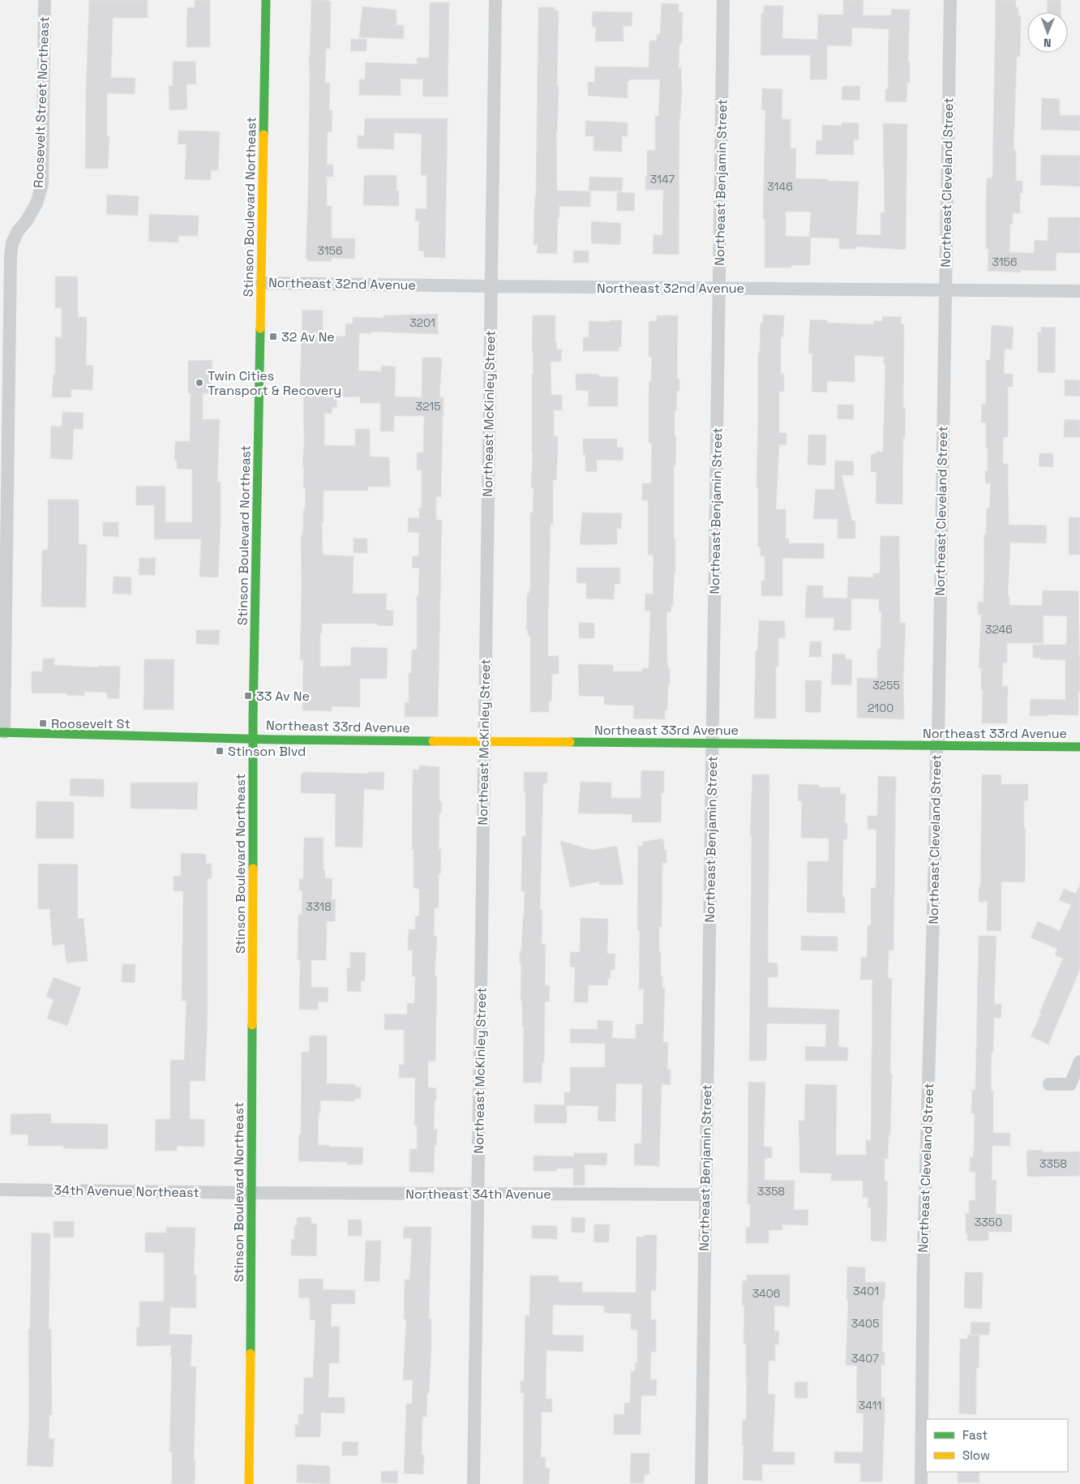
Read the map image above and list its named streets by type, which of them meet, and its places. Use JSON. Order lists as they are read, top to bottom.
{
  "streets": {
    "street": [
      "Roosevelt Street Northeast",
      "Northeast Benjamin Street",
      "Northeast Cleveland Street",
      "Stinson Boulevard Northeast",
      "Northeast 32nd Avenue",
      "Northeast McKinley Street",
      "Northeast 33rd Avenue",
      "34th Avenue Northeast",
      "Northeast 34th Avenue"
    ]
  },
  "crossings": [
    ["Roosevelt Street Northeast", "Northeast 33rd Avenue"],
    ["Northeast Benjamin Street", "Northeast 32nd Avenue"],
    ["Northeast Benjamin Street", "Northeast 33rd Avenue"],
    ["Northeast Benjamin Street", "Northeast 34th Avenue"],
    ["Northeast Cleveland Street", "Northeast 32nd Avenue"],
    ["Northeast Cleveland Street", "Northeast 33rd Avenue"],
    ["Stinson Boulevard Northeast", "Northeast 32nd Avenue"],
    ["Stinson Boulevard Northeast", "Northeast 33rd Avenue"],
    ["Stinson Boulevard Northeast", "34th Avenue Northeast"],
    ["Stinson Boulevard Northeast", "Northeast 34th Avenue"],
    ["Northeast 32nd Avenue", "Northeast McKinley Street"],
    ["Northeast McKinley Street", "Northeast 33rd Avenue"],
    ["Northeast McKinley Street", "Northeast 34th Avenue"],
    ["34th Avenue Northeast", "Northeast 34th Avenue"]
  ],
  "places": {
    "transit": [
      "32 Av Ne",
      "33 Av Ne",
      "Roosevelt St",
      "Stinson Blvd"
    ],
    "other": ["Twin Cities Transport & Recovery"]
  },
  "house_numbers": [
    "3147",
    "3146",
    "3156",
    "3156",
    "3201",
    "3215",
    "3246",
    "3255",
    "2100",
    "3318",
    "3358",
    "3358",
    "3350",
    "3401",
    "3406",
    "3405",
    "3407",
    "3411"
  ],
  "legend": ["Fast", "Slow"],
  "north": "bottom"
}
